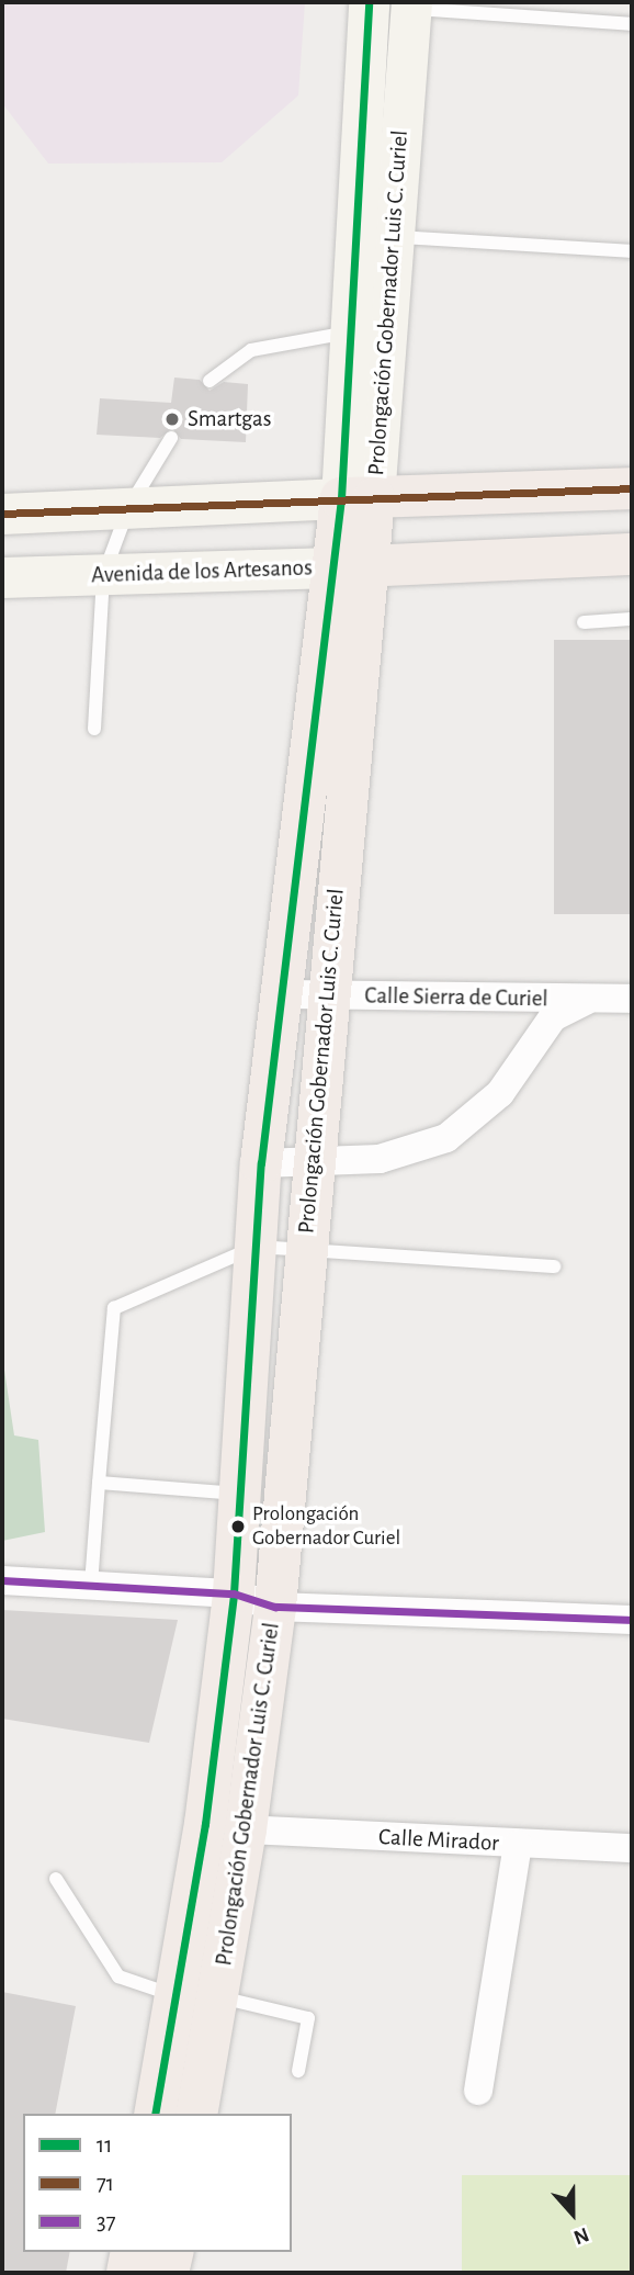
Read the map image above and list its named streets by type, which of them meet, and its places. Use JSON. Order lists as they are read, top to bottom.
{
  "streets": {
    "main road": ["Prolongación Gobernador Luis C. Curiel", "Avenida de los Artesanos"],
    "street": ["Calle Sierra de Curiel", "Calle Mirador"]
  },
  "crossings": [
    ["Prolongación Gobernador Luis C. Curiel", "Avenida de los Artesanos"],
    ["Prolongación Gobernador Luis C. Curiel", "Calle Sierra de Curiel"],
    ["Prolongación Gobernador Luis C. Curiel", "Calle Mirador"]
  ],
  "places": ["Smartgas", "Prolongación Gobernador Curiel"],
  "lines": ["transit line 11", "transit line 71", "transit line 37"],
  "legend": ["11", "71", "37"],
  "north": "bottom"
}
